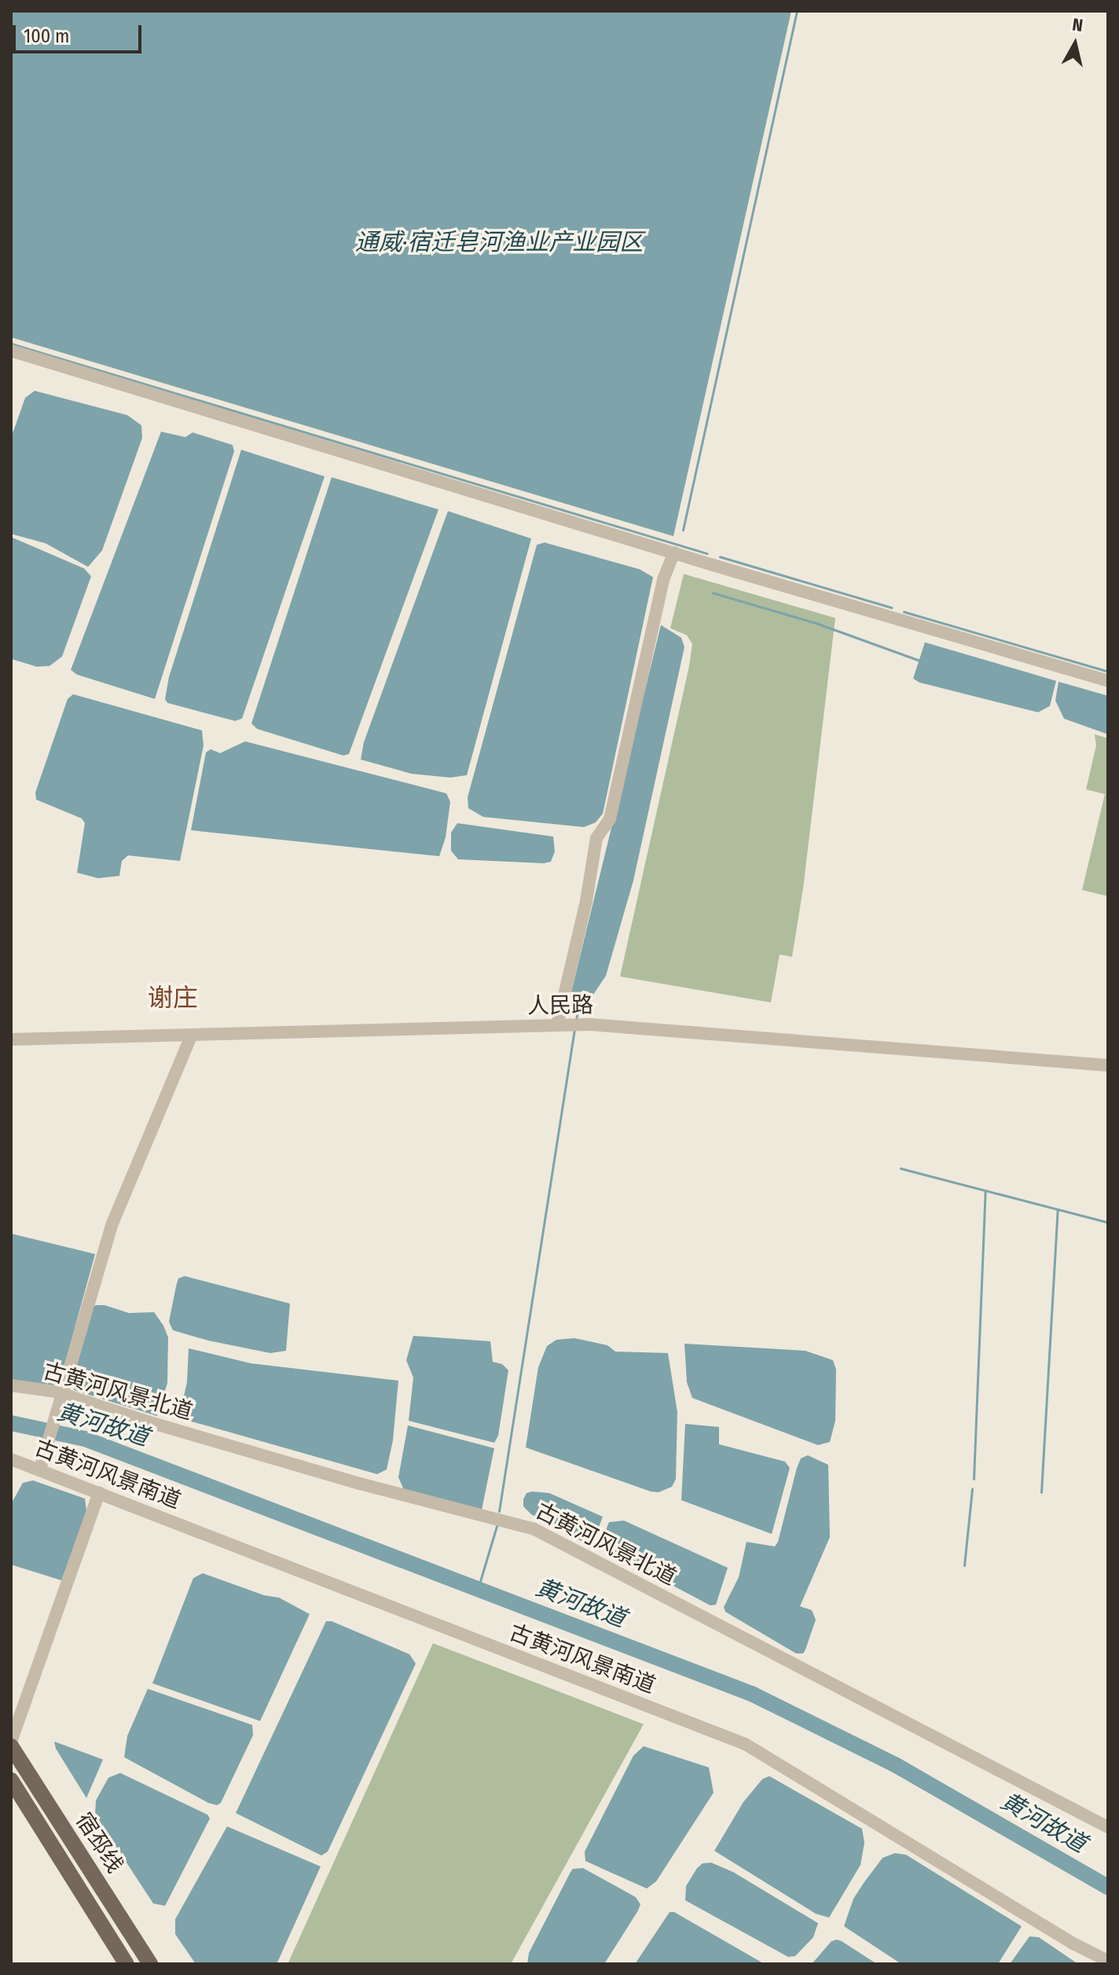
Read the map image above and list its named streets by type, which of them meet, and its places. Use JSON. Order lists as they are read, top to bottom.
{
  "streets": {
    "main road": ["宿邳线"],
    "street": ["人民路", "古黄河风景北道", "古黄河风景南道"]
  },
  "districts": ["谢庄"],
  "water": ["通威·宿迁皂河渔业产业园区", "黄河故道"],
  "scale_bar": "100 m",
  "north": "top"
}
